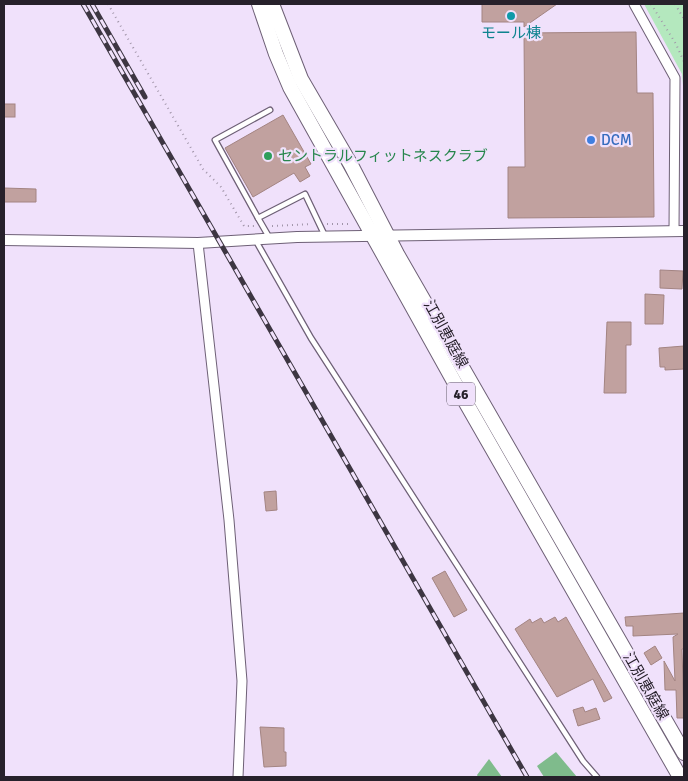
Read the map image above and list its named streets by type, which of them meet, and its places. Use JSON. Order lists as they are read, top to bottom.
{
  "streets": {
    "main road": ["江別恵庭線", "46"]
  },
  "places": ["モール棟", "DCM", "セントラルフィットネスクラブ"]
}
